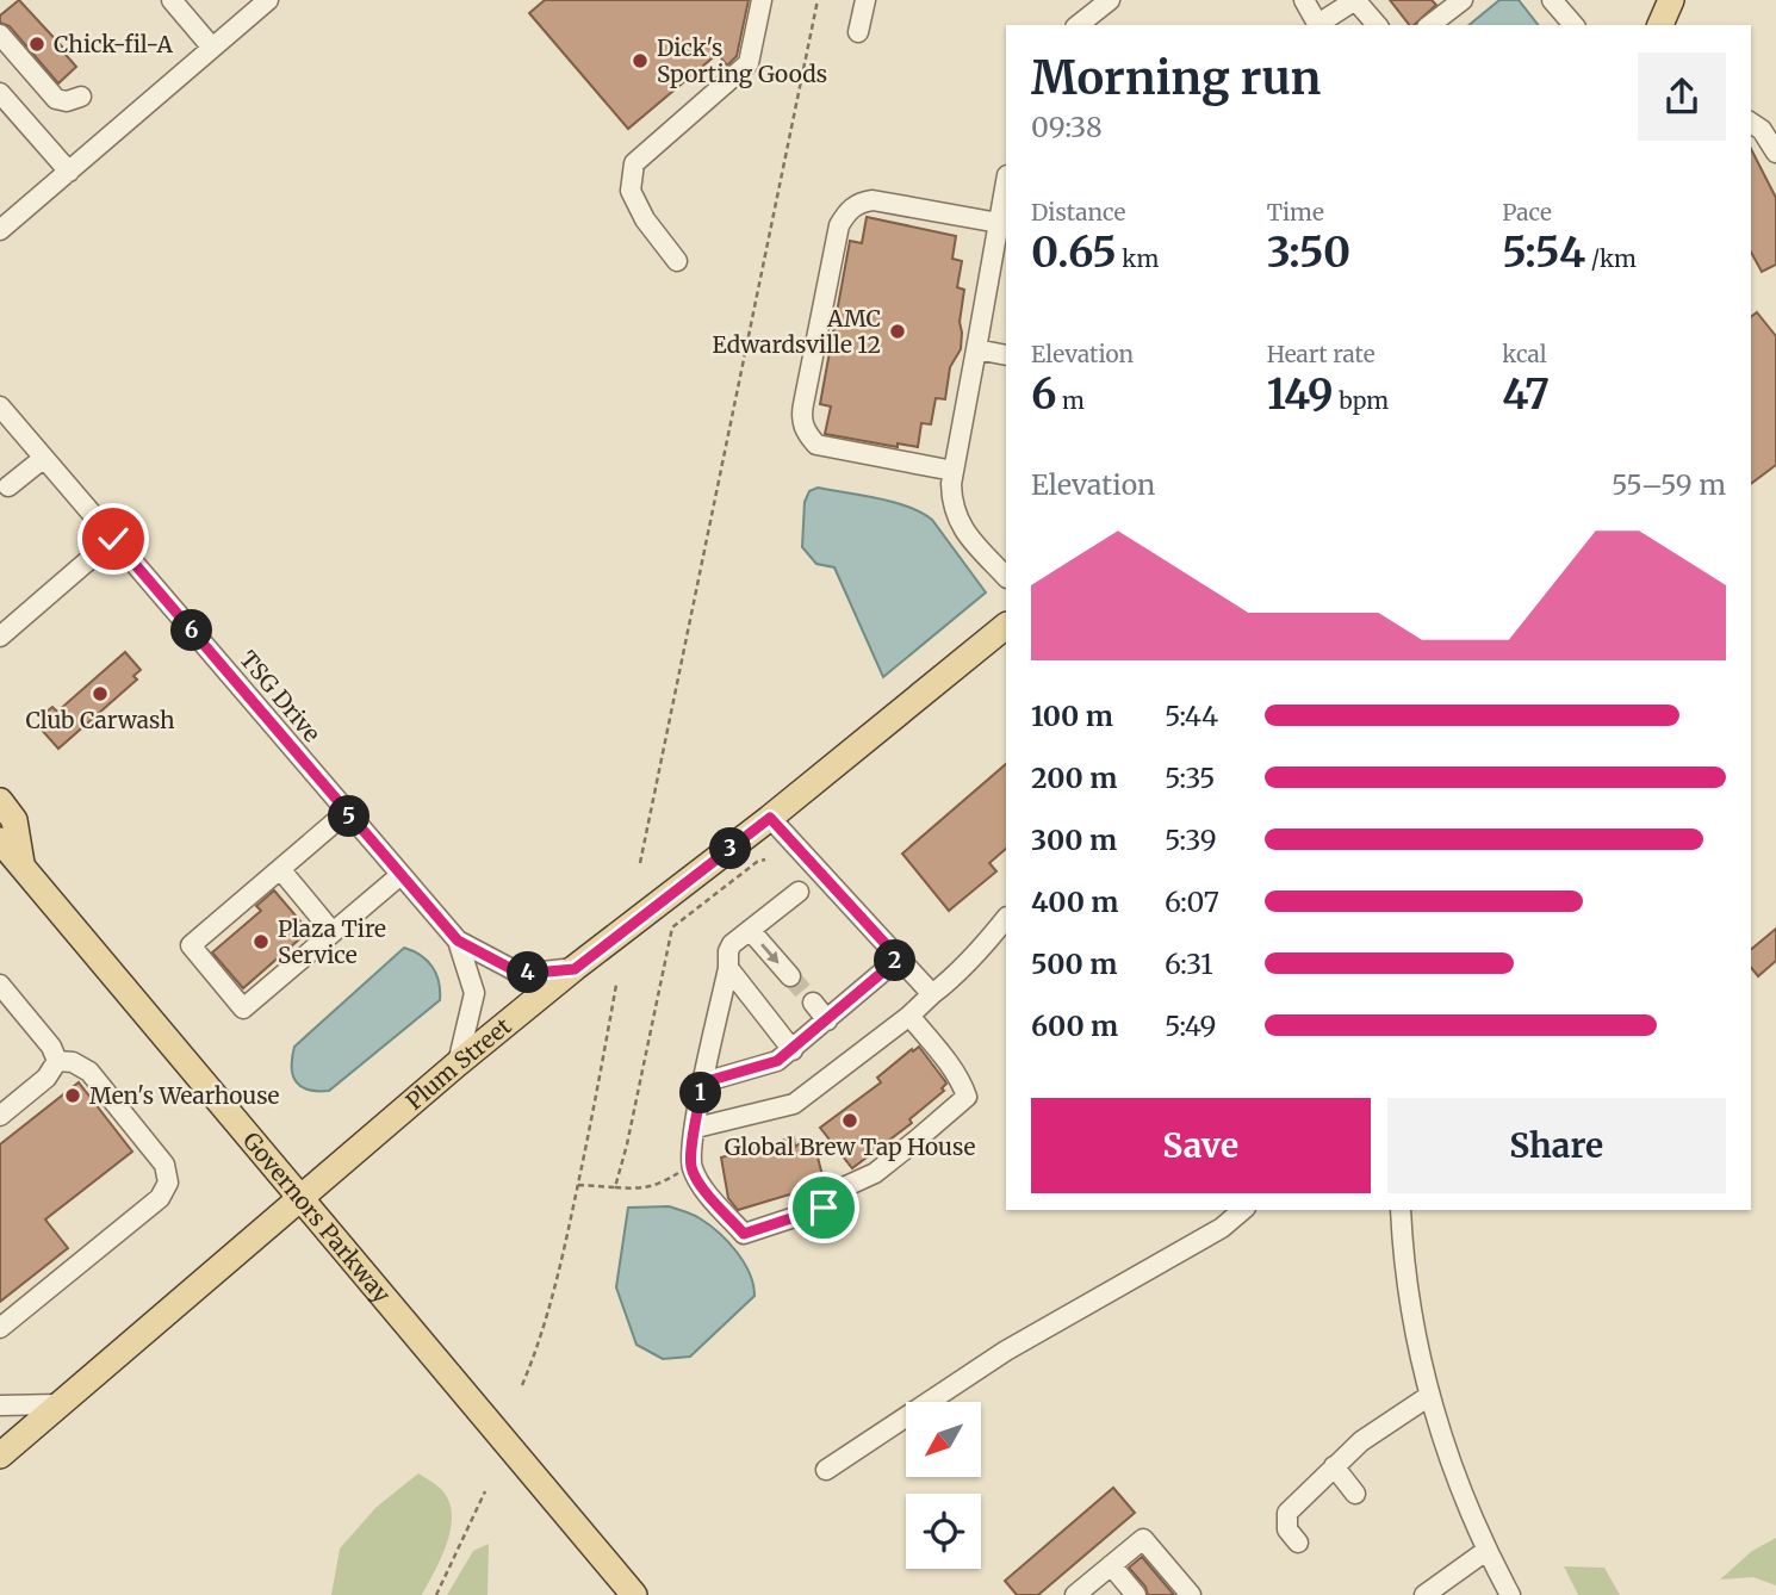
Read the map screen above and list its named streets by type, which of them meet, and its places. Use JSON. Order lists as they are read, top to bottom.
{
  "streets": {
    "main road": ["Plum Street", "Governors Parkway"],
    "street": ["TSG Drive"]
  },
  "crossings": [
    ["TSG Drive", "Plum Street"],
    ["Plum Street", "Governors Parkway"]
  ],
  "places": [
    "Chick-fil-A",
    "Dick's Sporting Goods",
    "AMC Edwardsville 12",
    "Club Carwash",
    "Plaza Tire Service",
    "Men's Wearhouse",
    "Global Brew Tap House"
  ],
  "north": "bottom left",
  "page": {
    "heading": ["Morning run", "09:38"],
    "stats": [
      ["Distance", "0.65 km"],
      ["Time", "3:50"],
      ["Pace", "5:54 /km"],
      ["Elevation", "6 m"],
      ["Heart rate", "149 bpm"],
      ["kcal", "47"]
    ],
    "chart": ["Elevation", "55–59 m"],
    "pins": [
      "6",
      "5",
      "3",
      "2",
      "4",
      "1"
    ],
    "list": [
      {
        "name": "100 m",
        "note": "5:44"
      },
      {
        "name": "200 m",
        "note": "5:35"
      },
      {
        "name": "300 m",
        "note": "5:39"
      },
      {
        "name": "400 m",
        "note": "6:07"
      },
      {
        "name": "500 m",
        "note": "6:31"
      },
      {
        "name": "600 m",
        "note": "5:49"
      }
    ],
    "buttons": ["Save", "Share"]
  }
}
